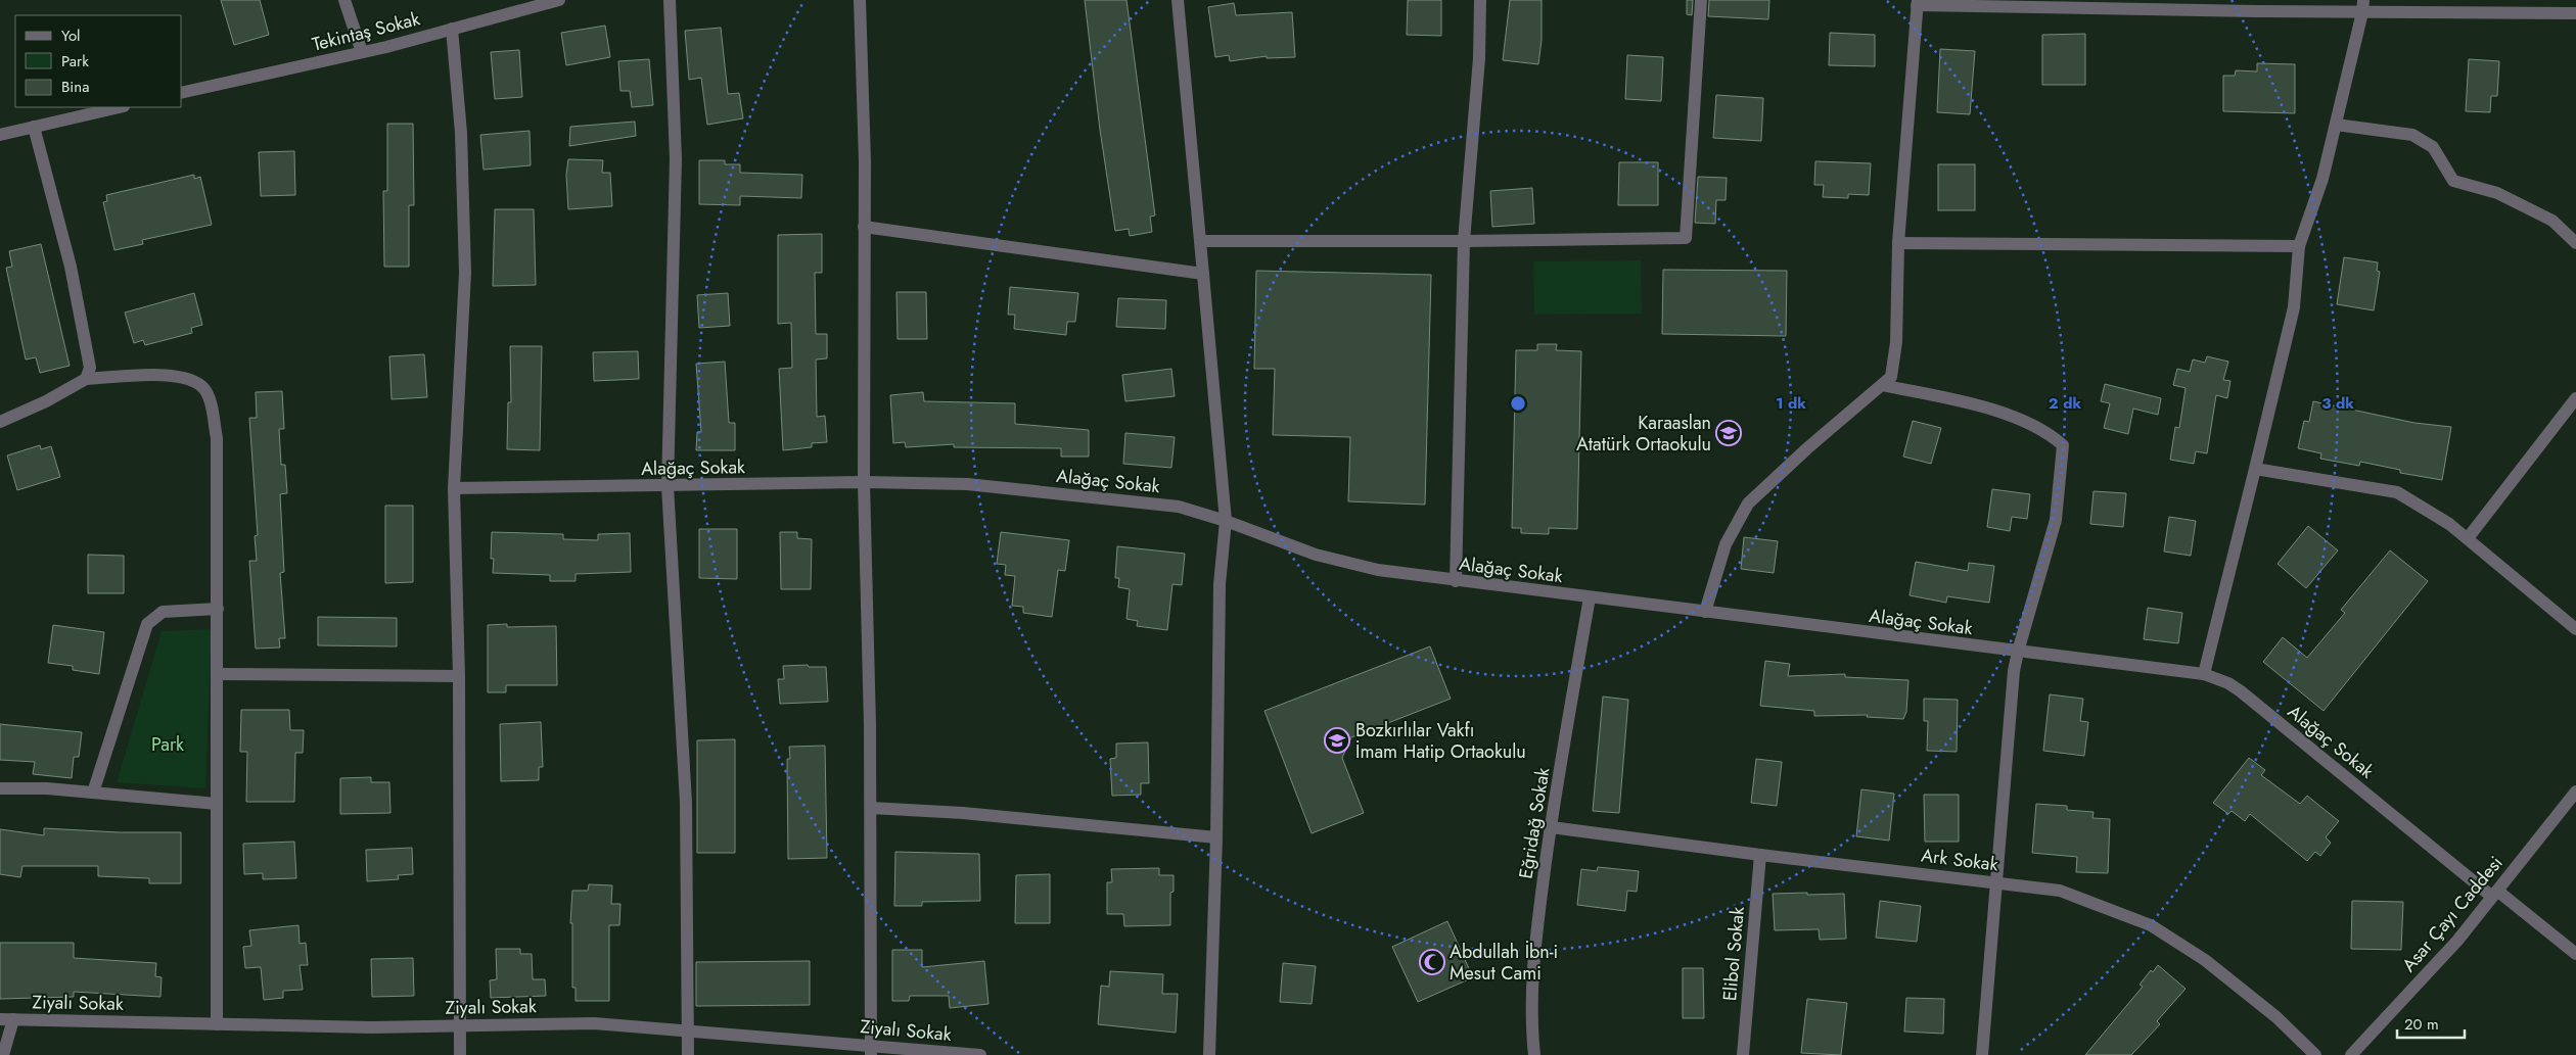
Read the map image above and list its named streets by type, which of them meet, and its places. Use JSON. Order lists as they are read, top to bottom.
{
  "streets": {
    "street": [
      "Tekintaş Sokak",
      "Alağaç Sokak",
      "Eğridağ Sokak",
      "Ark Sokak",
      "Asar Çayı Caddesi",
      "Elibol Sokak",
      "Ziyalı Sokak"
    ]
  },
  "crossings": [
    ["Alağaç Sokak", "Eğridağ Sokak"],
    ["Alağaç Sokak", "Asar Çayı Caddesi"],
    ["Eğridağ Sokak", "Ark Sokak"],
    ["Ark Sokak", "Elibol Sokak"]
  ],
  "parks": ["Park"],
  "places": {
    "school or university": ["Karaaslan Atatürk Ortaokulu", "Bozkırlılar Vakfı İmam Hatip Ortaokulu"],
    "mosque": ["Abdullah İbn-i Mesut Cami"]
  },
  "legend": ["Yol", "Park", "Bina"],
  "scale_bar": "20 m",
  "rings": ["1 dk", "2 dk", "3 dk"]
}
